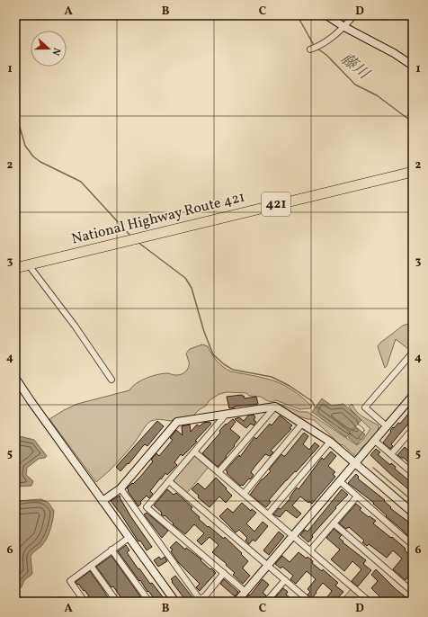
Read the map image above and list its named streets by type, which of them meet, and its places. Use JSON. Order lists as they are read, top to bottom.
{
  "streets": {
    "highway": ["421", "National Highway Route 421"]
  },
  "water": ["藤川"],
  "north": "right",
  "grid": {
    "columns": [
      "A",
      "B",
      "C",
      "D"
    ],
    "rows": [
      "1",
      "2",
      "3",
      "4",
      "5",
      "6"
    ]
  }
}
